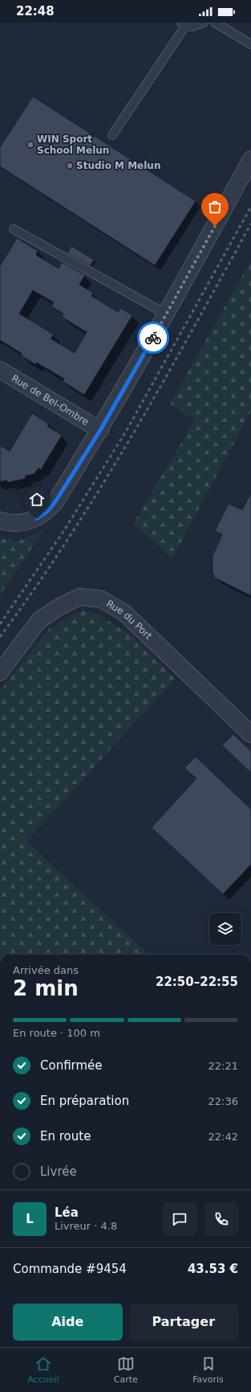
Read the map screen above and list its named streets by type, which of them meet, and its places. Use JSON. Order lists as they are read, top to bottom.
{
  "streets": {
    "street": ["Rue de Bel-Ombre", "Rue du Port"]
  },
  "places": ["WIN Sport School Melun", "Studio M Melun"],
  "page": {
    "status": "22:48",
    "heading": ["2 min", "Arrivée dans", "22:50–22:55"],
    "panel": [
      "Léa",
      "Livreur · 4.8",
      "Commande #9454",
      "43.53 €"
    ],
    "bar": "En route · 100 m",
    "list": [
      ["Confirmée", "22:21"],
      ["En préparation", "22:36"],
      ["En route", "22:42"],
      "Livrée"
    ],
    "round": "L",
    "buttons": ["Aide", "Partager"],
    "tabs": ["Accueil", "Carte", "Favoris"]
  }
}
